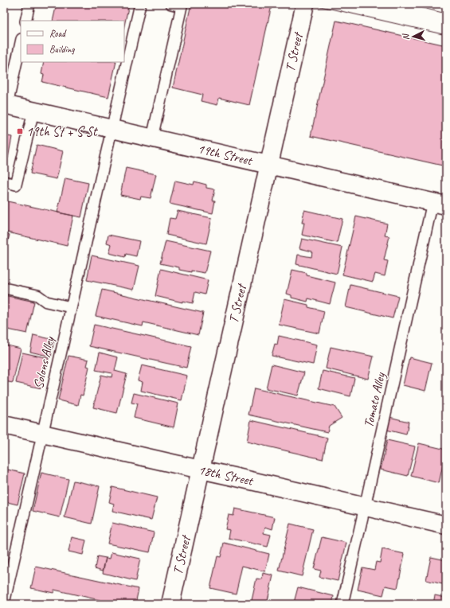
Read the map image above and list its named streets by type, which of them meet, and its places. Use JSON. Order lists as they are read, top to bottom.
{
  "streets": {
    "street": ["T Street", "19th Street", "18th Street"],
    "lane": ["Solons Alley", "Tomato Alley"]
  },
  "crossings": [
    ["T Street", "19th Street"],
    ["T Street", "18th Street"],
    ["19th Street", "Solons Alley"],
    ["19th Street", "Tomato Alley"],
    ["Solons Alley", "18th Street"],
    ["Tomato Alley", "18th Street"]
  ],
  "places": {
    "transit": ["19th St + S St"]
  },
  "legend": ["Road", "Building"],
  "north": "left"
}
